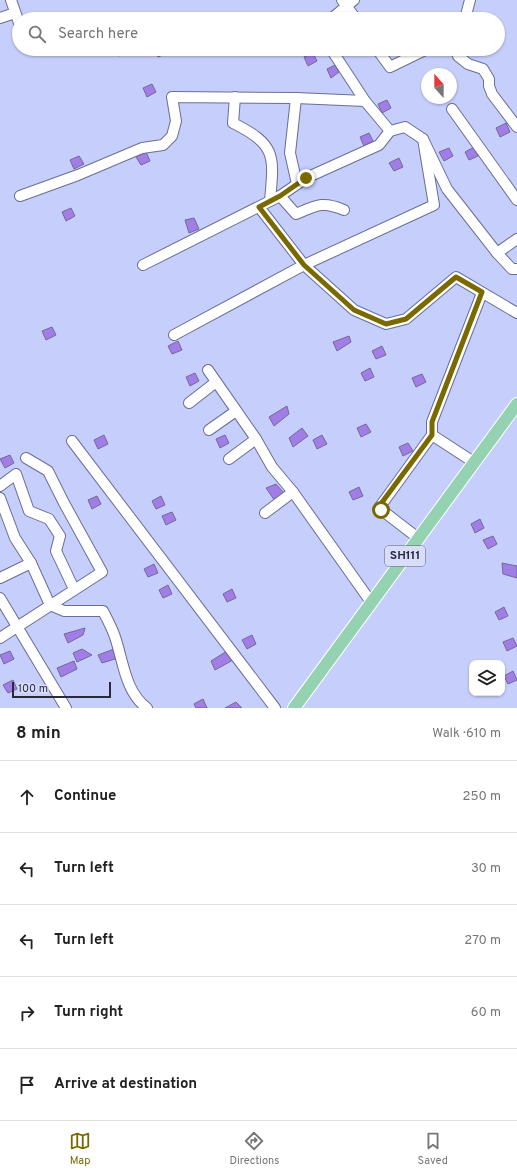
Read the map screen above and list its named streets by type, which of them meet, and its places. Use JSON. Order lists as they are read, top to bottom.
{
  "streets": {
    "main road": ["SH111"]
  },
  "scale_bar": "100 m",
  "north": "top",
  "page": {
    "search": "Search here",
    "scale": "100 m",
    "heading": ["8 min", "Walk · 610 m"],
    "list": [
      ["Continue", "250 m"],
      ["Turn left", "30 m"],
      ["Turn left", "270 m"],
      ["Turn right", "60 m"],
      "Arrive at destination"
    ],
    "nav": ["Map", "Directions", "Saved"]
  }
}
